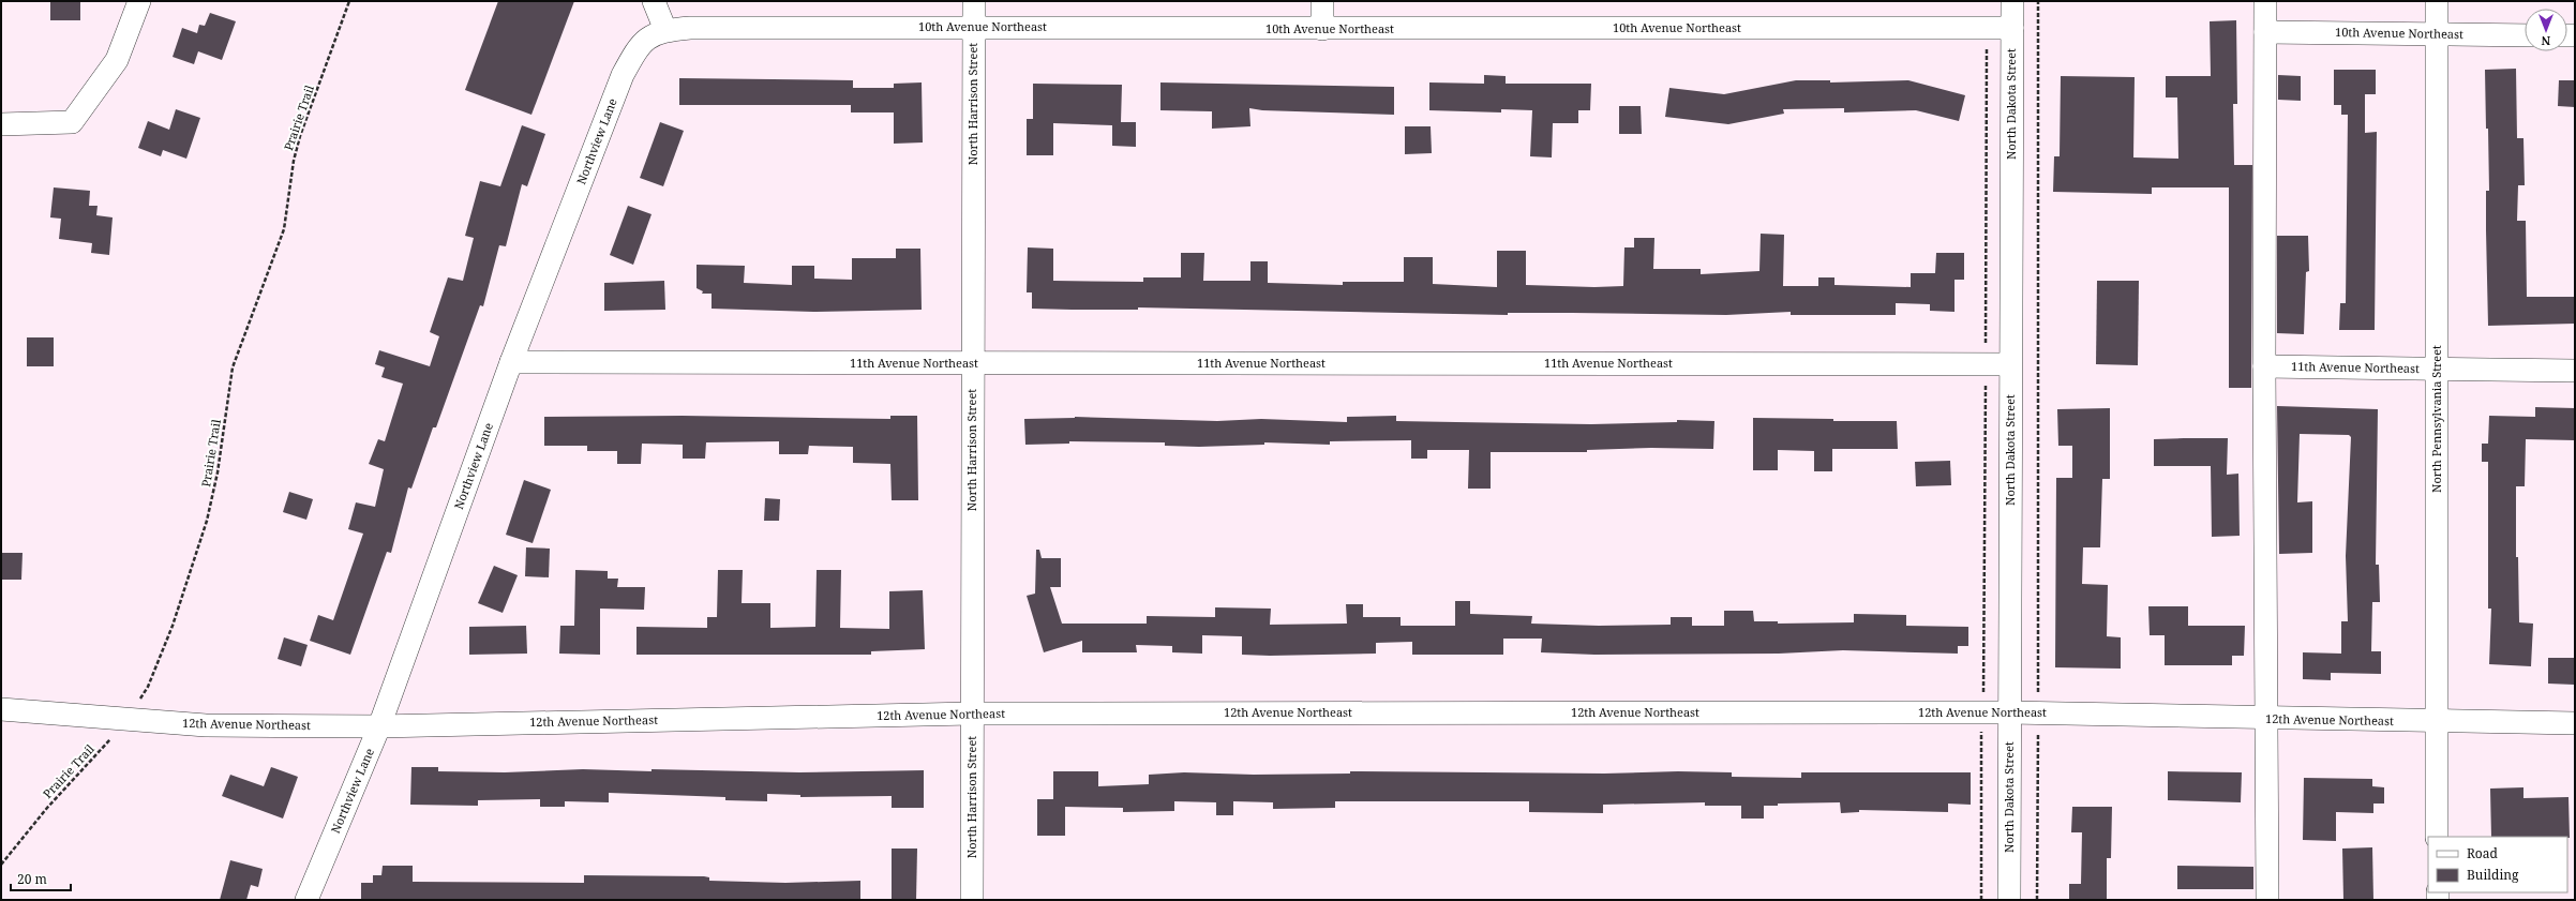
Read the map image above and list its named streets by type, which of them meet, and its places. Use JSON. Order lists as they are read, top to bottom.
{
  "streets": {
    "street": [
      "10th Avenue Northeast",
      "North Harrison Street",
      "North Dakota Street",
      "Northview Lane",
      "11th Avenue Northeast",
      "North Pennsylvania Street",
      "12th Avenue Northeast"
    ],
    "path": ["Prairie Trail"]
  },
  "crossings": [
    ["10th Avenue Northeast", "North Harrison Street"],
    ["10th Avenue Northeast", "North Dakota Street"],
    ["10th Avenue Northeast", "Northview Lane"],
    ["10th Avenue Northeast", "North Pennsylvania Street"],
    ["North Harrison Street", "11th Avenue Northeast"],
    ["North Harrison Street", "12th Avenue Northeast"],
    ["North Dakota Street", "11th Avenue Northeast"],
    ["North Dakota Street", "12th Avenue Northeast"],
    ["Prairie Trail", "12th Avenue Northeast"],
    ["Northview Lane", "11th Avenue Northeast"],
    ["Northview Lane", "12th Avenue Northeast"],
    ["11th Avenue Northeast", "North Pennsylvania Street"],
    ["North Pennsylvania Street", "12th Avenue Northeast"]
  ],
  "legend": ["Road", "Building"],
  "scale_bar": "20 m",
  "north": "bottom"
}
